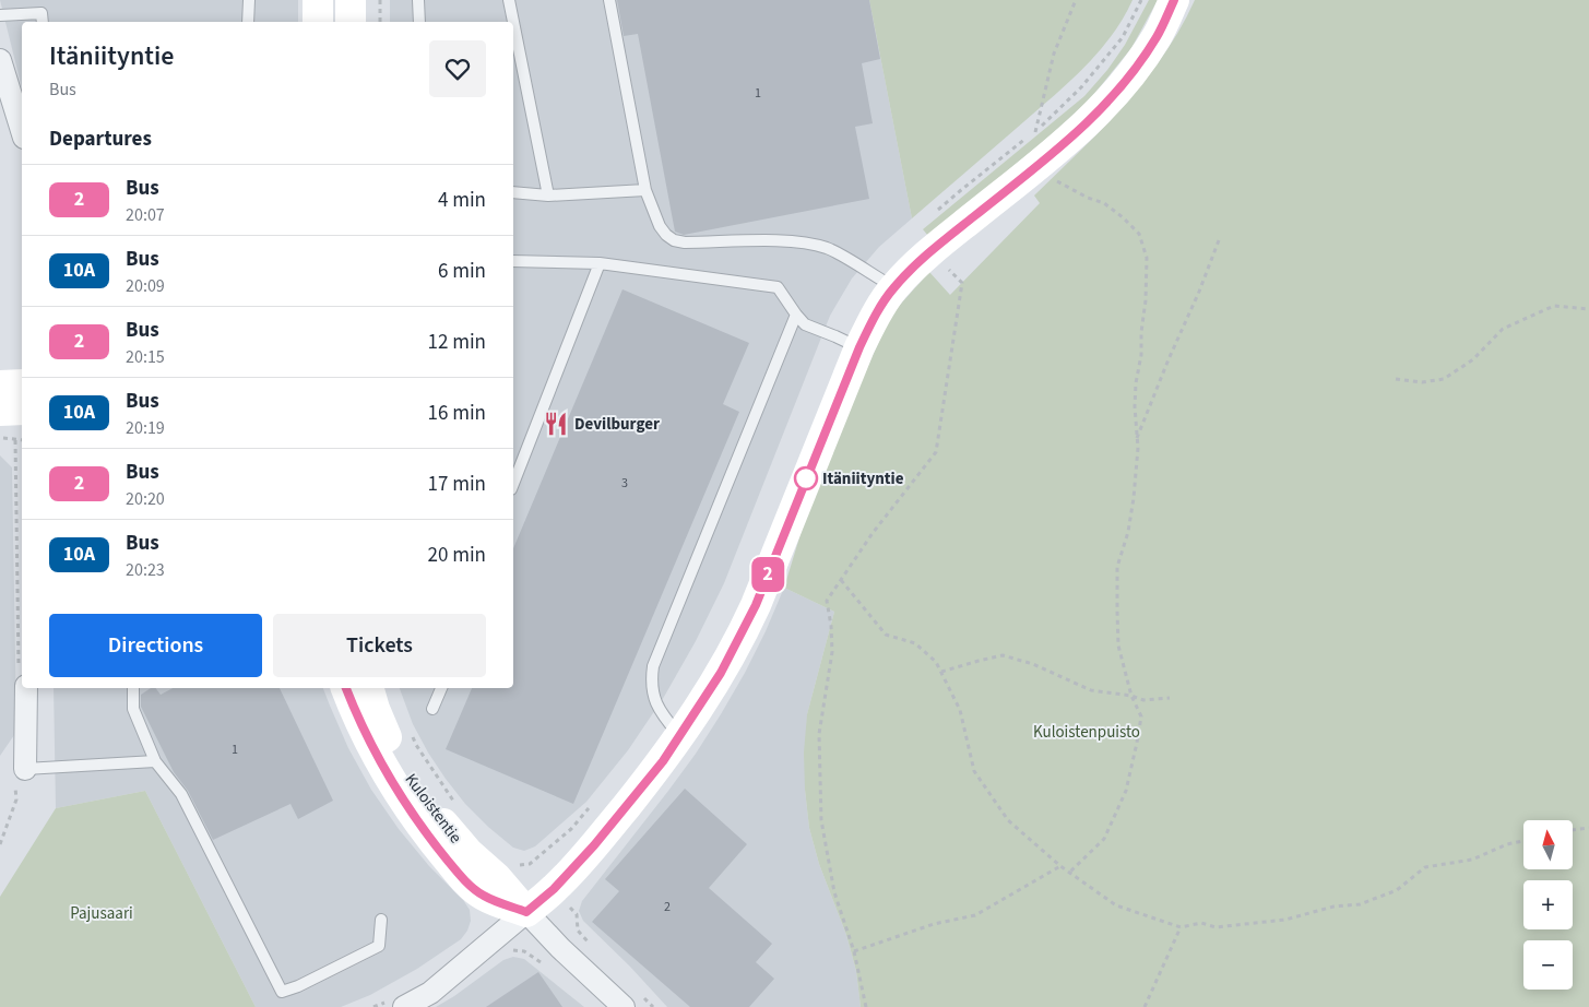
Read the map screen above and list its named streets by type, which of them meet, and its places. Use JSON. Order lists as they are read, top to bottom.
{
  "streets": {
    "street": ["Kuloistentie"]
  },
  "parks": ["Kuloistenpuisto", "Pajusaari"],
  "places": {
    "restaurant": ["Devilburger"],
    "other": ["Itäniityntie"]
  },
  "lines": ["bus line 2"],
  "house_numbers": [
    "1",
    "3",
    "1",
    "2"
  ],
  "north": "top",
  "page": {
    "on_map": "2",
    "heading": [
      ["Itäniityntie", "Bus"],
      "Departures"
    ],
    "list": [
      {
        "mark": "2",
        "name": "Bus",
        "note": "20:07",
        "value": "4 min"
      },
      {
        "mark": "10A",
        "name": "Bus",
        "note": "20:09",
        "value": "6 min"
      },
      {
        "mark": "2",
        "name": "Bus",
        "note": "20:15",
        "value": "12 min"
      },
      {
        "mark": "10A",
        "name": "Bus",
        "note": "20:19",
        "value": "16 min"
      },
      {
        "mark": "2",
        "name": "Bus",
        "note": "20:20",
        "value": "17 min"
      },
      {
        "mark": "10A",
        "name": "Bus",
        "note": "20:23",
        "value": "20 min"
      }
    ],
    "buttons": ["Directions", "Tickets"],
    "map_buttons": ["+", "−"]
  }
}
